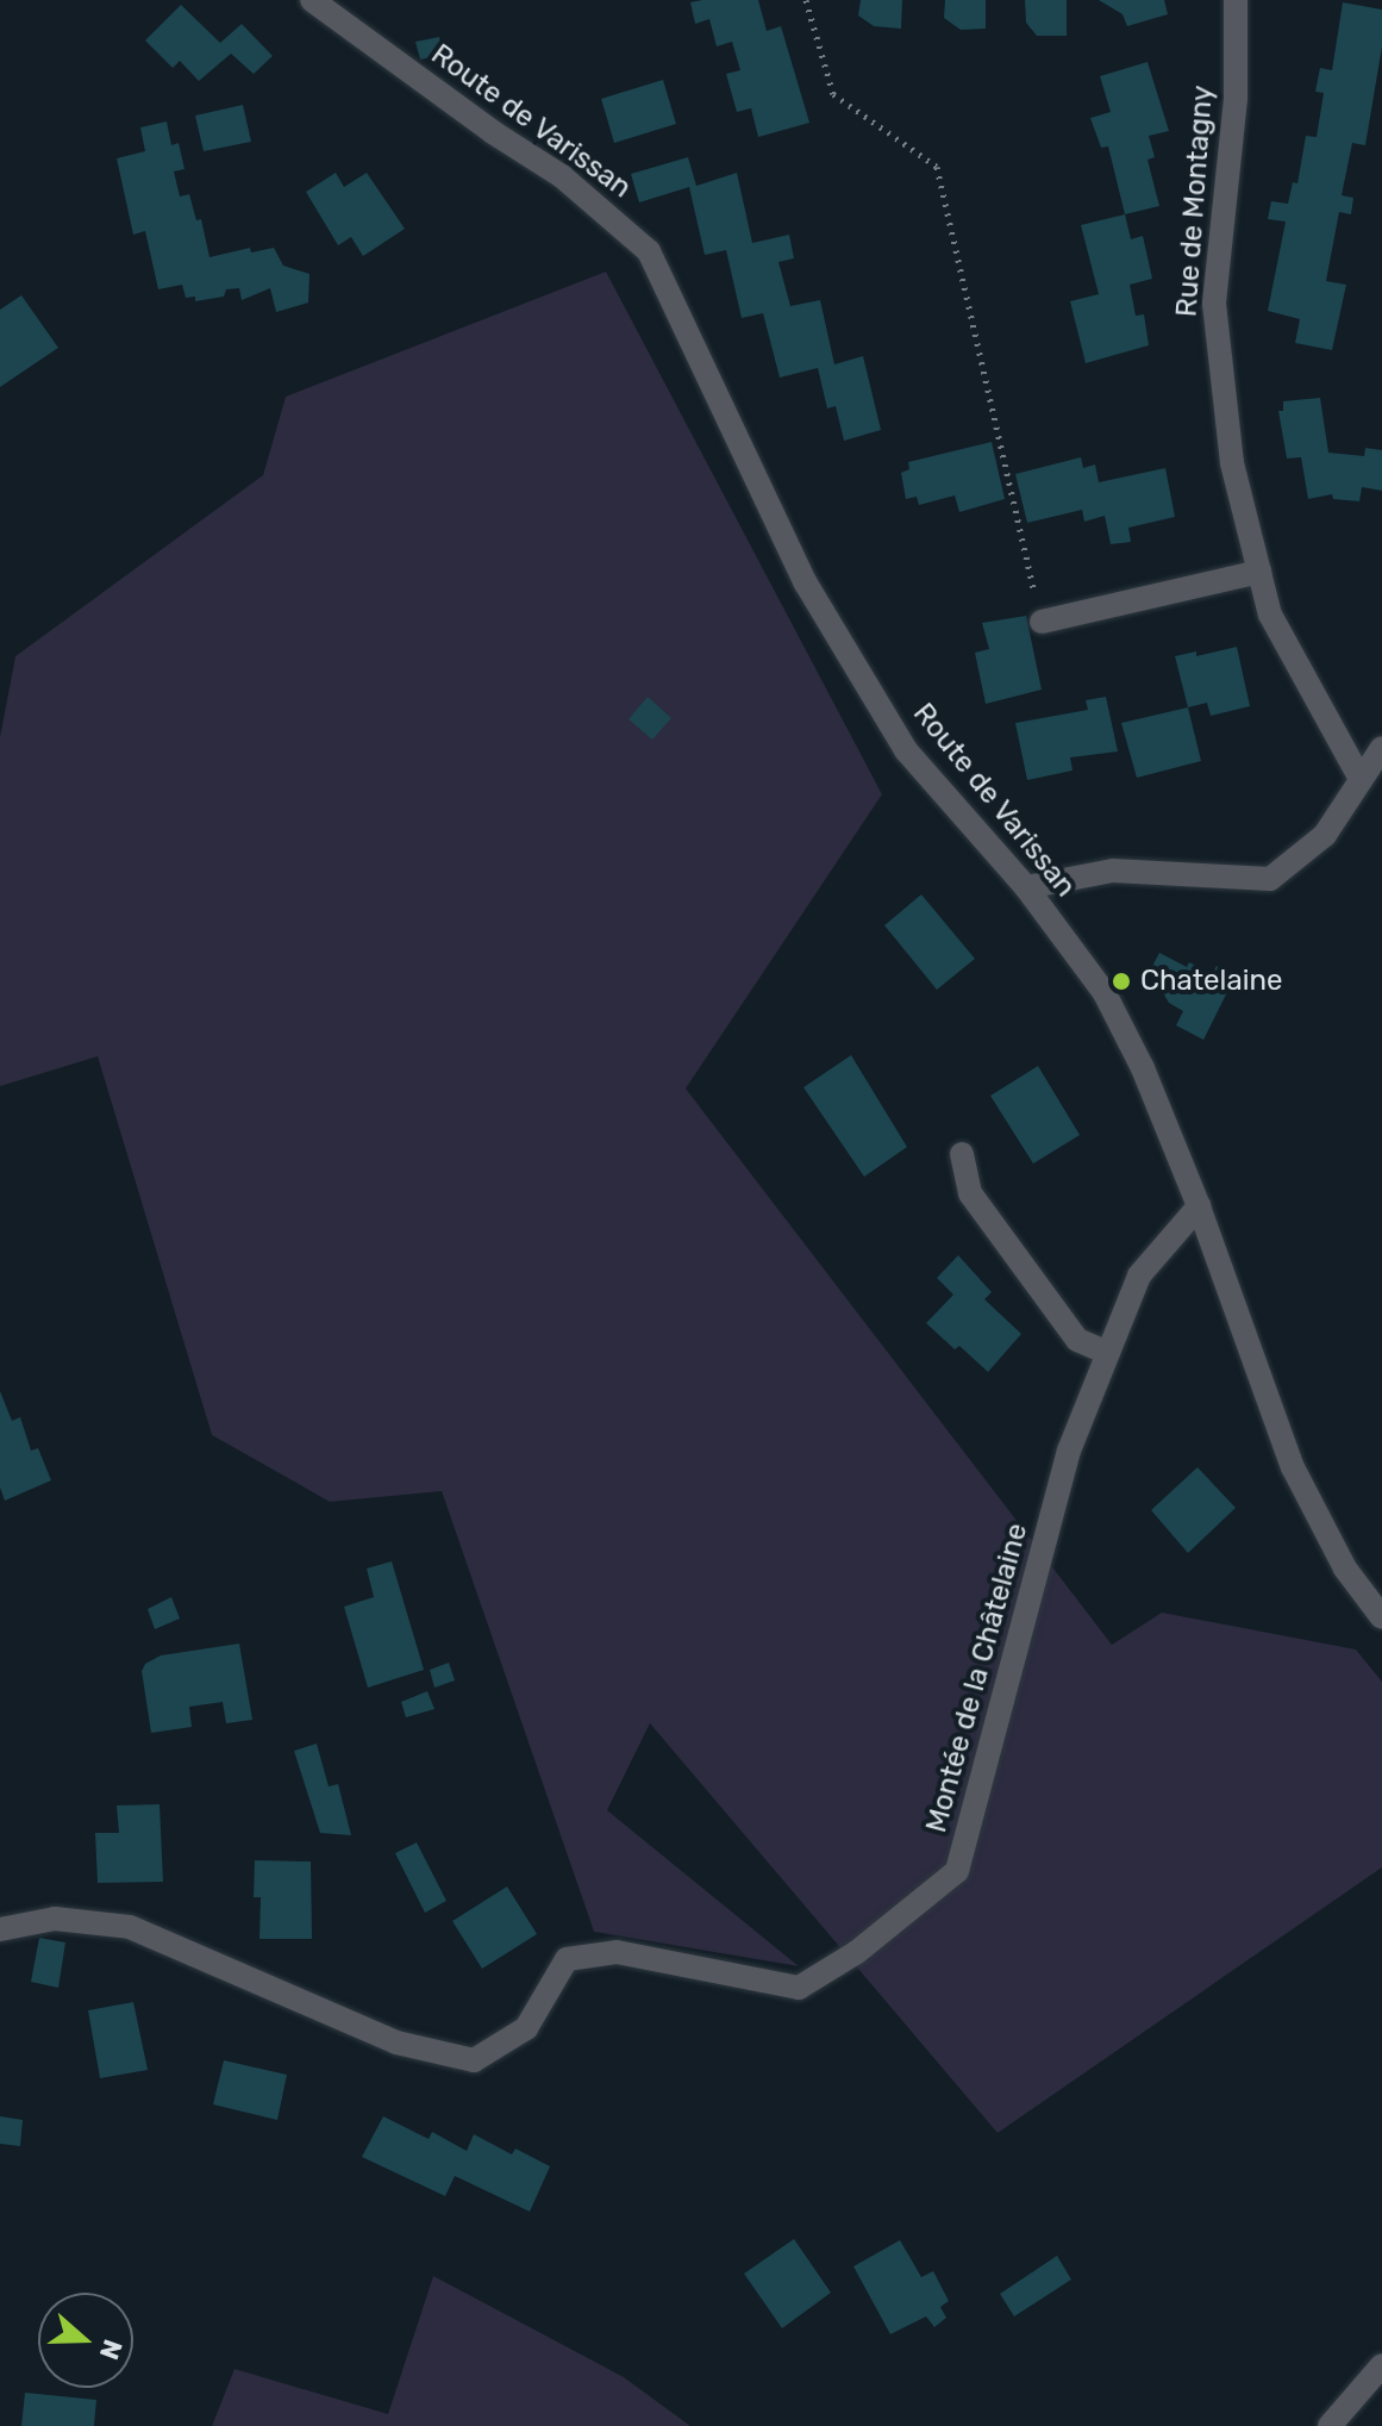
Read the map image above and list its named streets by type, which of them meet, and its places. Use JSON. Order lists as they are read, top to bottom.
{
  "streets": {
    "street": ["Route de Varissan", "Rue de Montagny", "Montée de la Châtelaine"]
  },
  "crossings": [
    ["Route de Varissan", "Montée de la Châtelaine"]
  ],
  "places": ["Chatelaine"],
  "north": "right"
}
